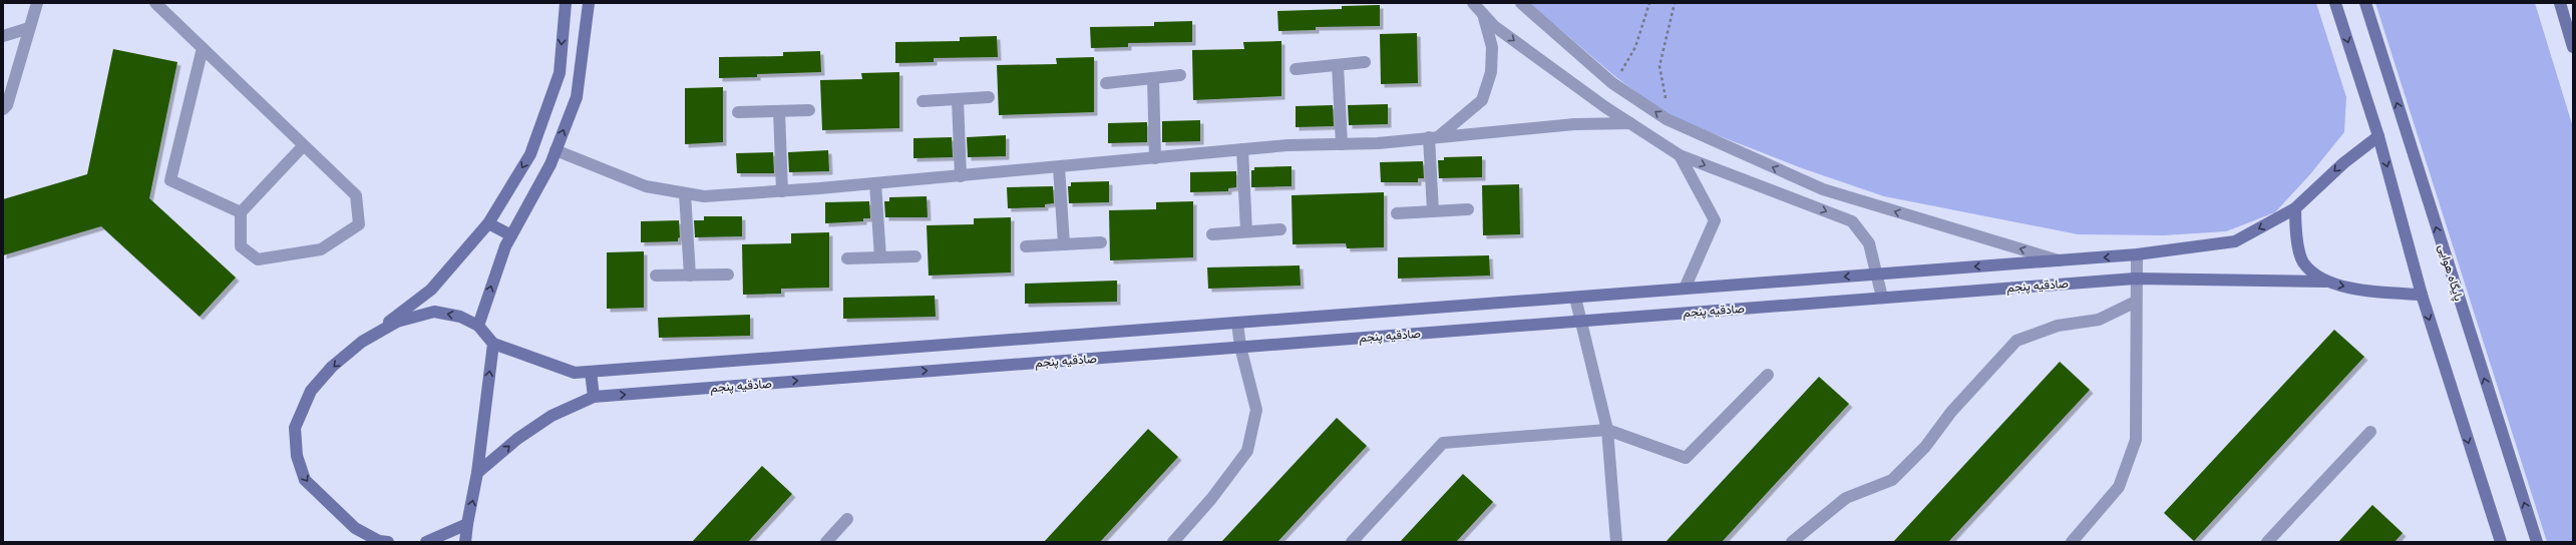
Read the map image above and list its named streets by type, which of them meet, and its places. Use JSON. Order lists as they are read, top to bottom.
{
  "streets": {
    "street": ["پایگاه هوایی", "صادقیه پنجم"]
  }
}
